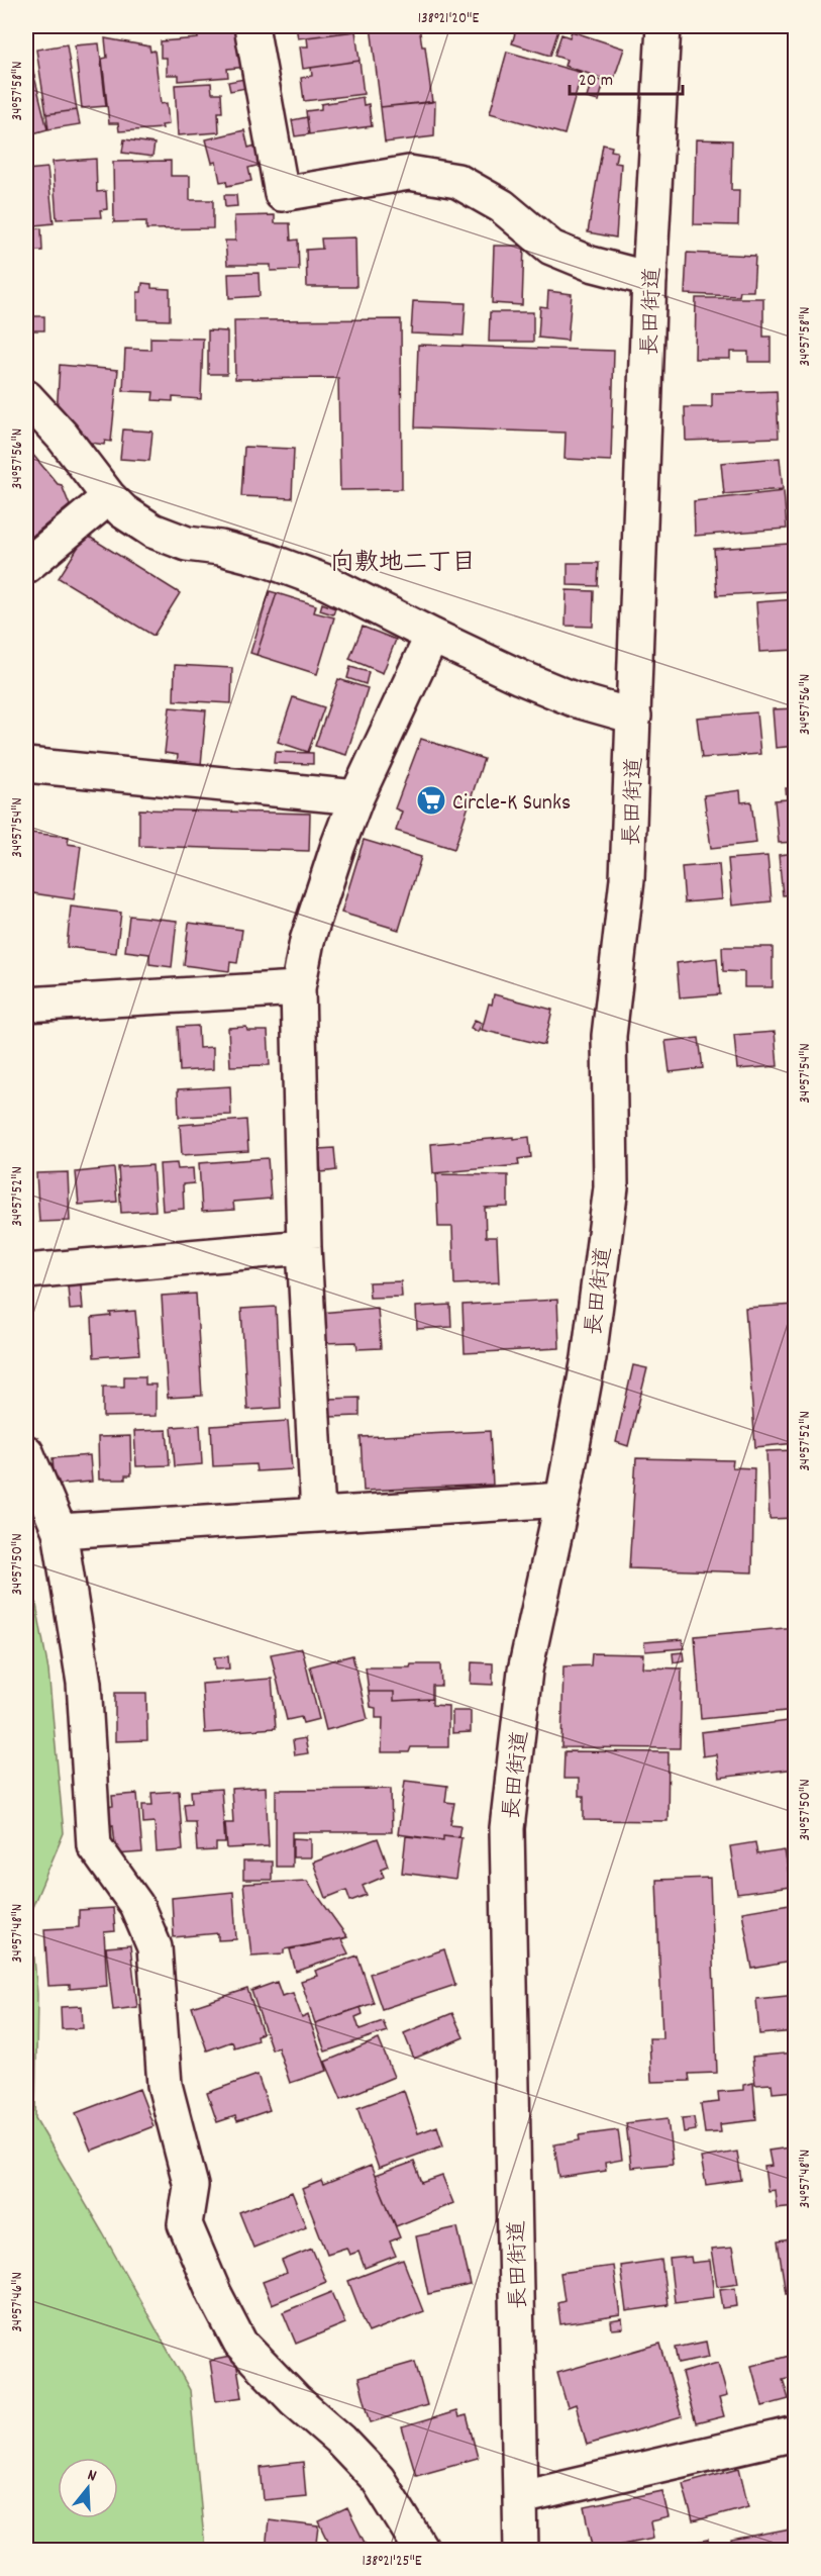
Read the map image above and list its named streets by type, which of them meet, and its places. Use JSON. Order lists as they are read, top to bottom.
{
  "streets": {
    "street": ["長田街道"]
  },
  "districts": ["向敷地二丁目"],
  "places": {
    "supermarket": ["Circle-K Sunks"]
  },
  "scale_bar": "20 m",
  "north": "top",
  "coordinates": [
    "138°21'20\"E",
    "34°57'58\"N",
    "34°57'56\"N",
    "34°57'54\"N",
    "34°57'52\"N",
    "34°57'50\"N",
    "34°57'48\"N",
    "34°57'46\"N",
    "138°21'25\"E"
  ]
}
